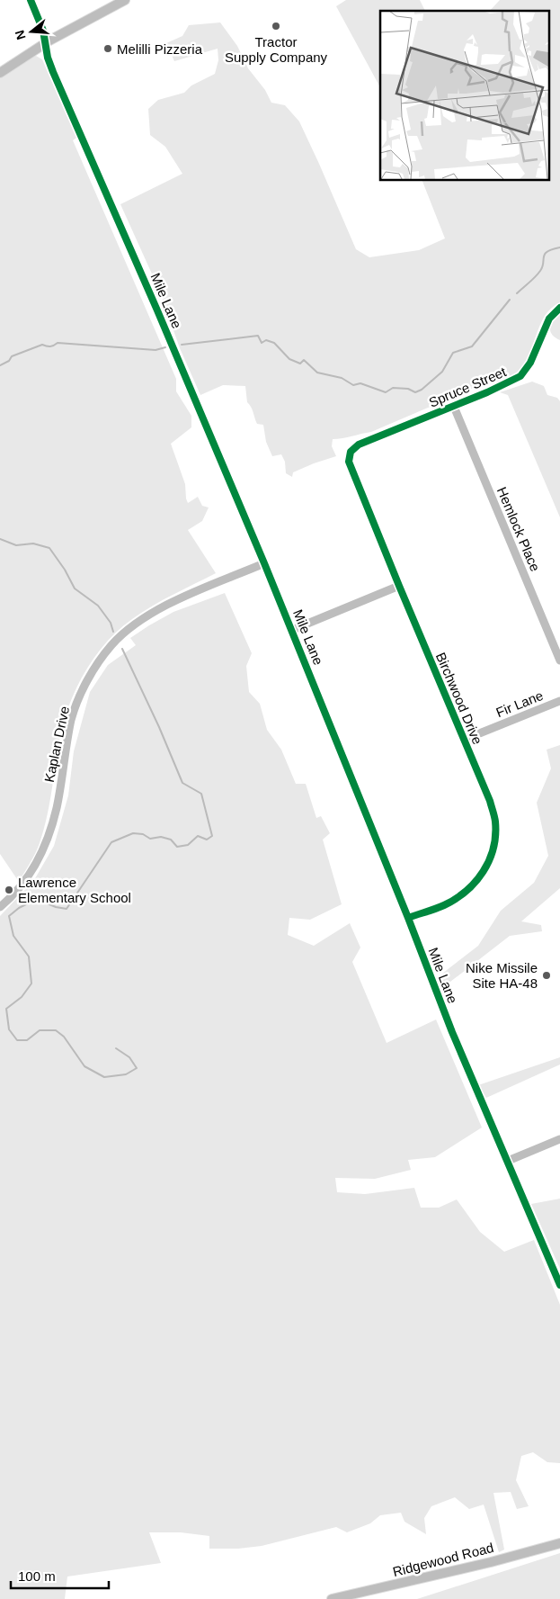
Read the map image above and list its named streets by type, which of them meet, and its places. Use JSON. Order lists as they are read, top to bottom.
{
  "streets": {
    "main road": ["Ridgewood Road"],
    "street": [
      "Mile Lane",
      "Spruce Street",
      "Hemlock Place",
      "Birchwood Drive",
      "Fir Lane",
      "Kaplan Drive"
    ]
  },
  "crossings": [
    ["Mile Lane", "Birchwood Drive"],
    ["Mile Lane", "Kaplan Drive"],
    ["Spruce Street", "Hemlock Place"],
    ["Spruce Street", "Birchwood Drive"],
    ["Birchwood Drive", "Fir Lane"]
  ],
  "places": [
    "Tractor Supply Company",
    "Melilli Pizzeria",
    "Lawrence Elementary School",
    "Nike Missile Site HA-48"
  ],
  "scale_bar": "100 m",
  "north": "left"
}
